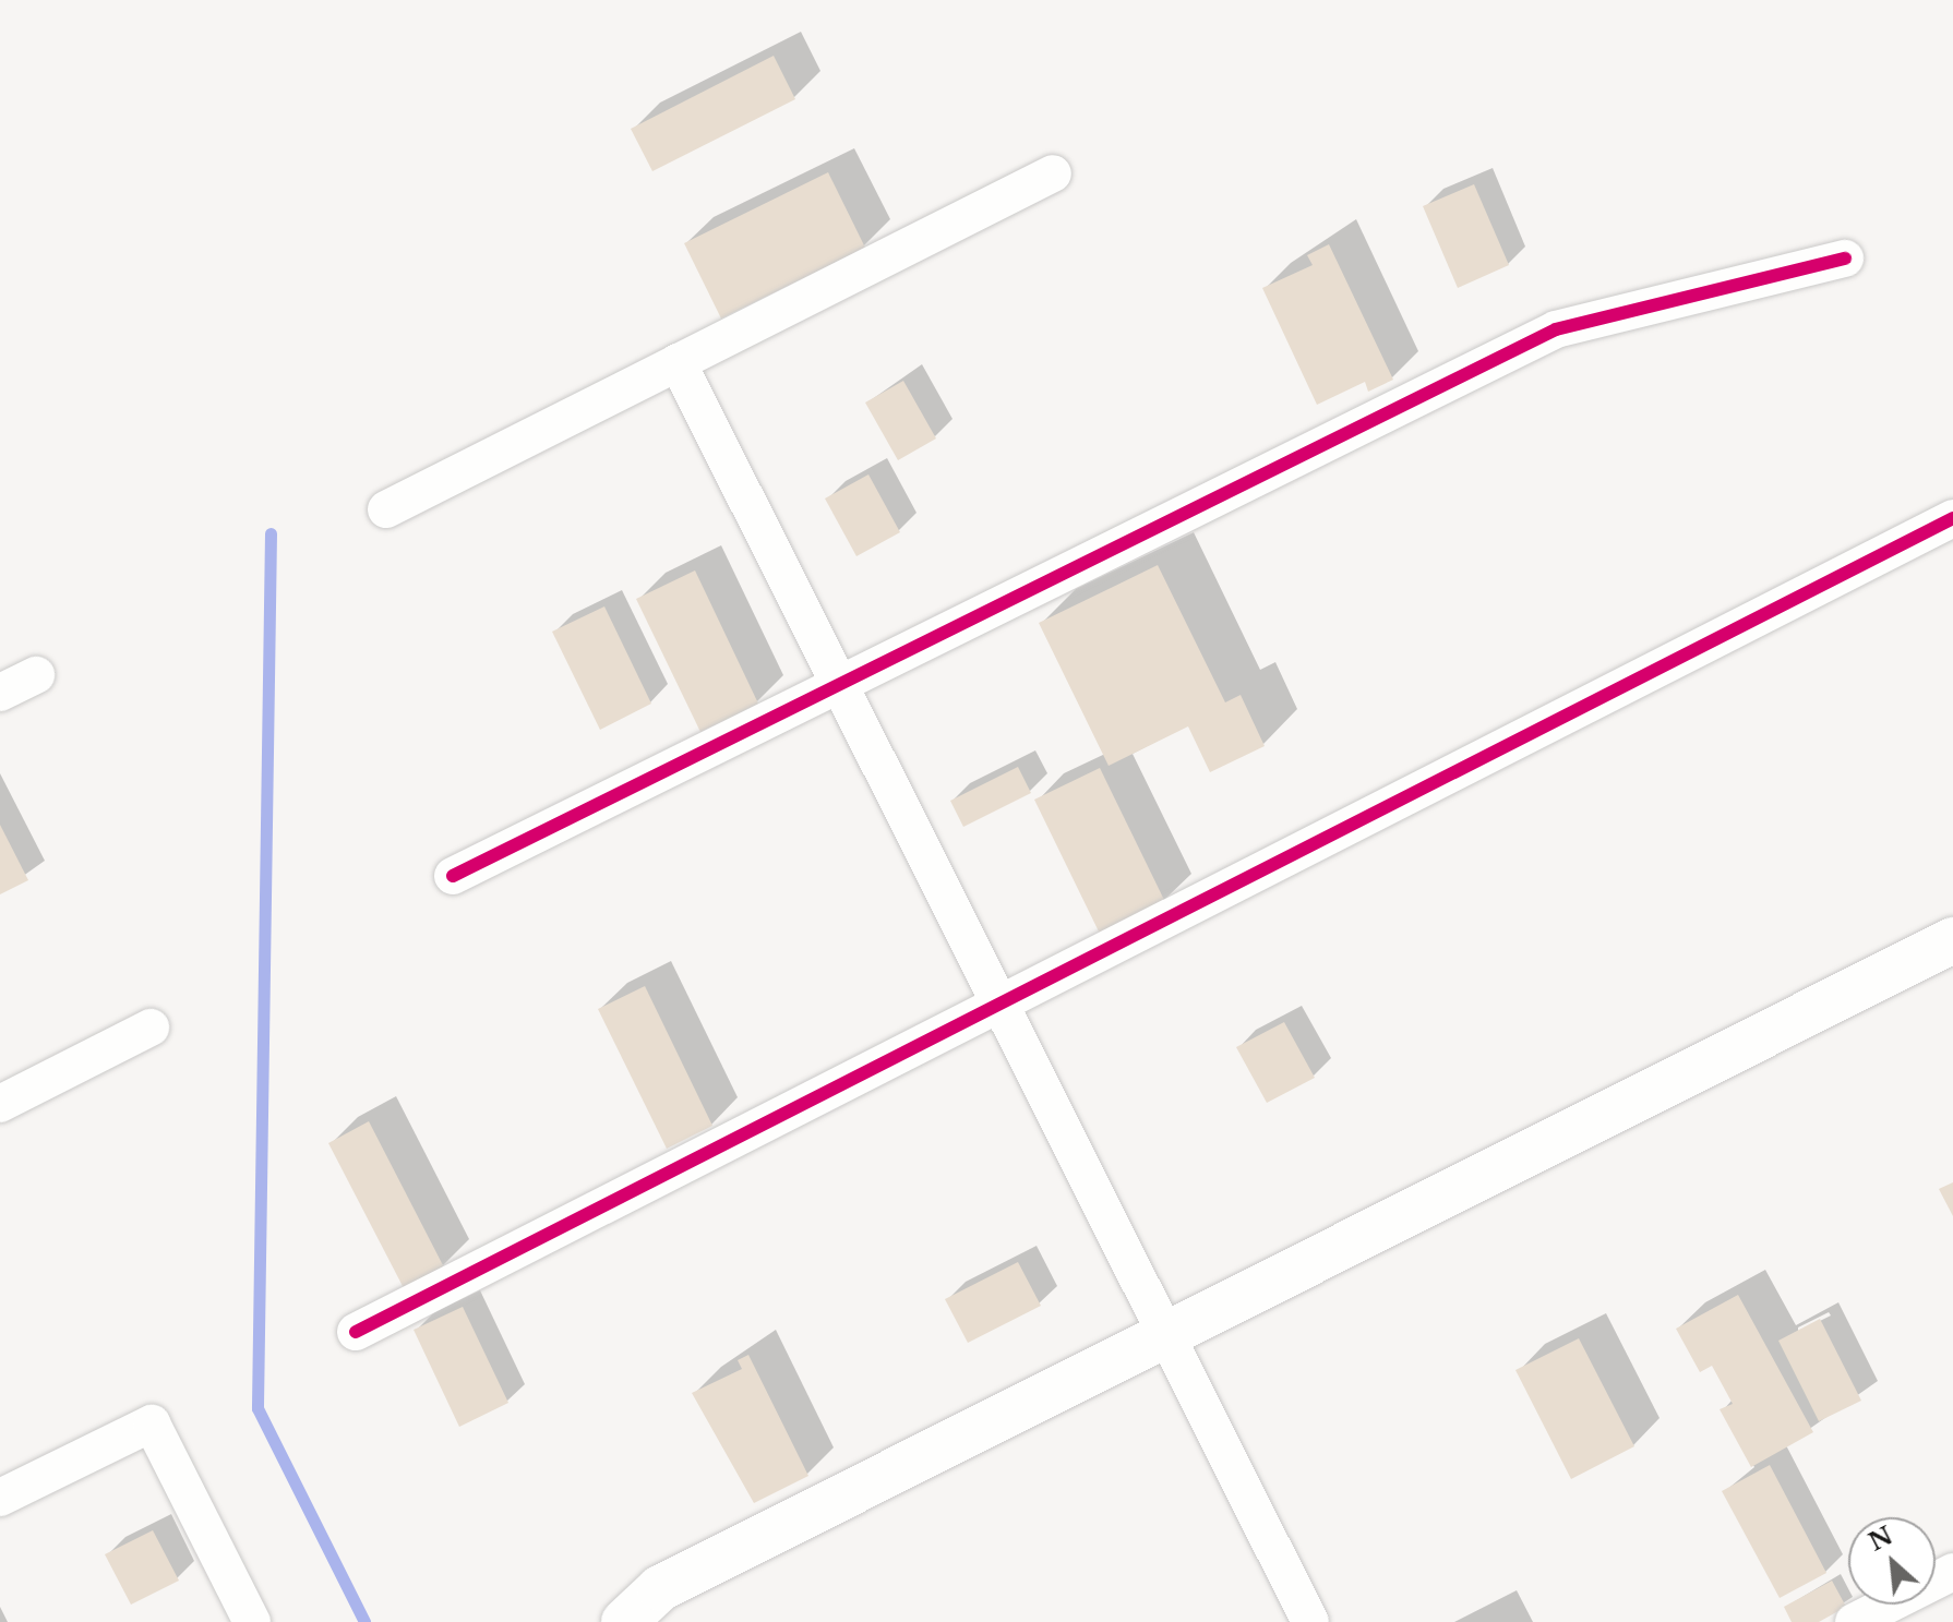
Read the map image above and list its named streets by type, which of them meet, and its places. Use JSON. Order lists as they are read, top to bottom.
{
  "north": "top left"
}
